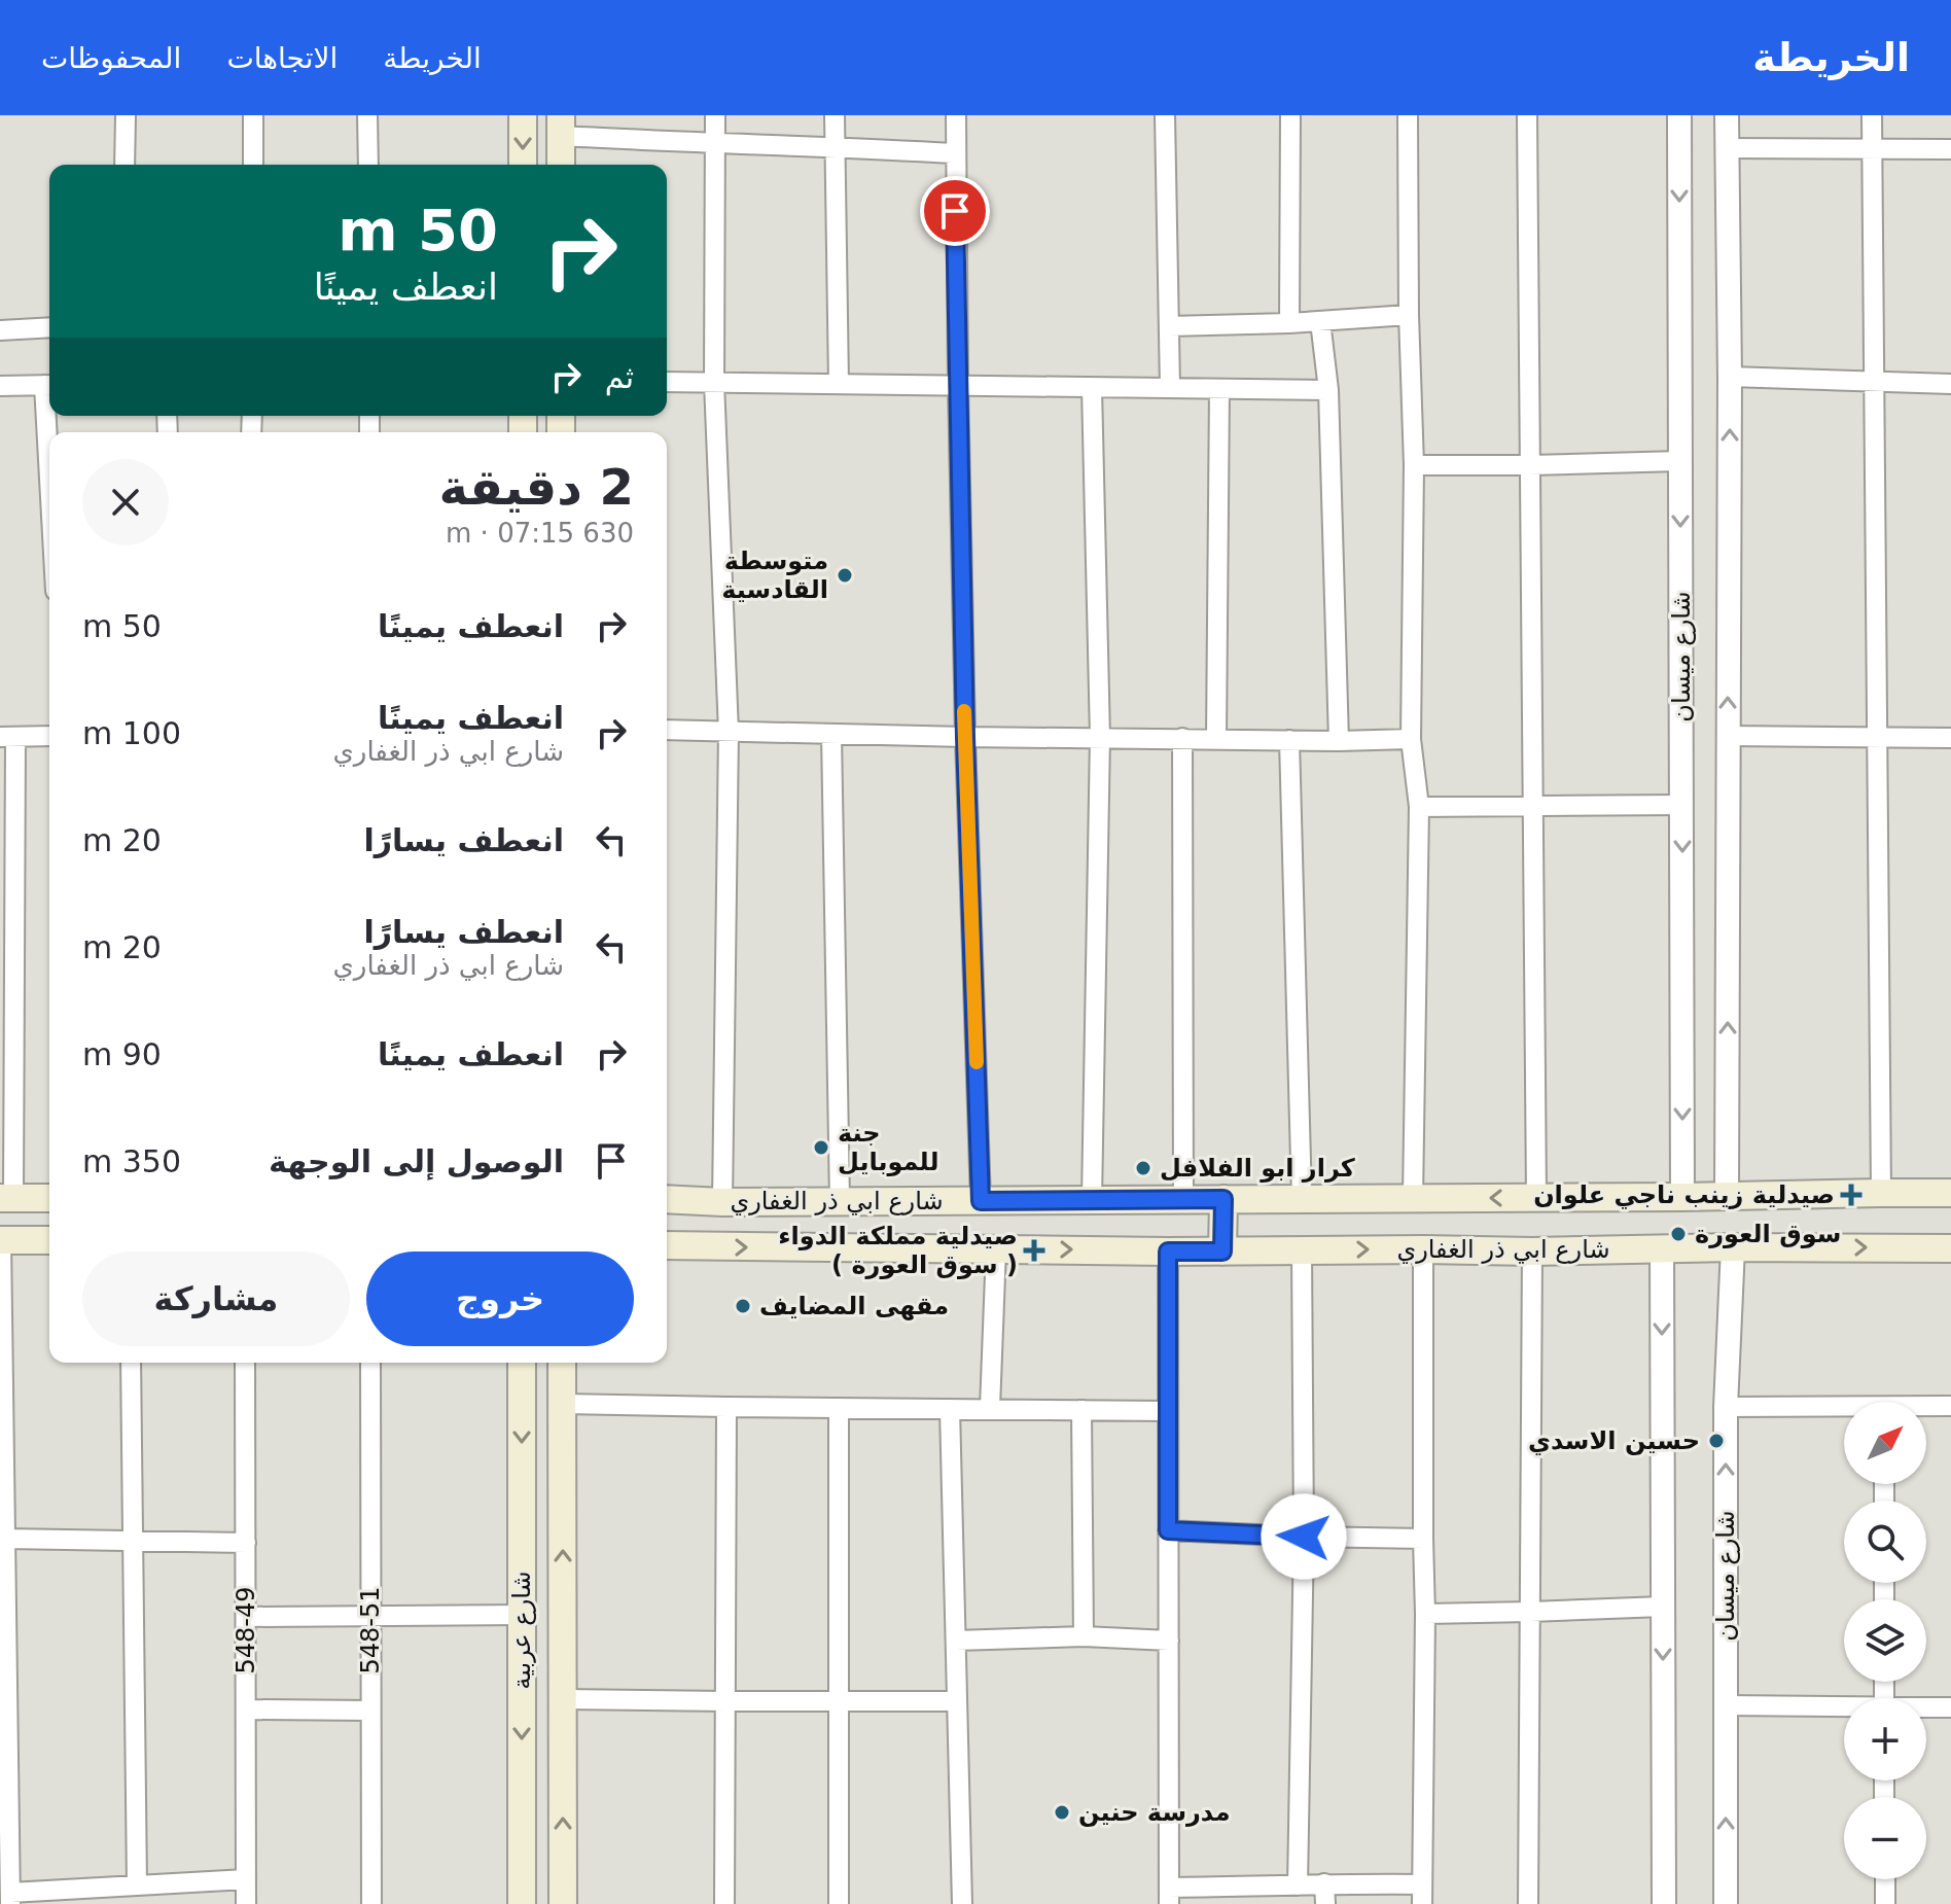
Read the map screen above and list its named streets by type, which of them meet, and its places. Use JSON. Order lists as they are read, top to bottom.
{
  "streets": {
    "main road": ["شارع ابي ذر الغفاري", "شارع عربية"],
    "street": ["شارع ميسان", "548-49", "548-51"]
  },
  "crossings": [
    ["شارع ميسان", "شارع ابي ذر الغفاري"]
  ],
  "places": {
    "other": [
      "متوسطة القادسية",
      "جنة للموبايل",
      "كرار ابو الفلافل",
      "سوق العورة",
      "مقهى المضايف",
      "حسين الاسدي",
      "مدرسة حنين"
    ],
    "health": ["صيدلية زينب ناجي علوان", "صيدلية مملكة الدواء ( سوق العورة )"]
  },
  "north": "top right",
  "page": {
    "header": "الخريطة",
    "nav": ["الخريطة", "الاتجاهات", "المحفوظات"],
    "turn": ["50 m", "انعطف يمينًا"],
    "then": "ثم",
    "heading": ["2 دقيقة", "630 m · 07:15"],
    "list": [
      {
        "name": "انعطف يمينًا",
        "value": "50 m"
      },
      {
        "name": "انعطف يمينًا",
        "note": "شارع ابي ذر الغفاري",
        "value": "100 m"
      },
      {
        "name": "انعطف يسارًا",
        "value": "20 m"
      },
      {
        "name": "انعطف يسارًا",
        "note": "شارع ابي ذر الغفاري",
        "value": "20 m"
      },
      {
        "name": "انعطف يمينًا",
        "value": "90 m"
      },
      {
        "name": "الوصول إلى الوجهة",
        "value": "350 m"
      }
    ],
    "buttons": ["خروج", "مشاركة"],
    "map_buttons": ["+", "−"]
  }
}
